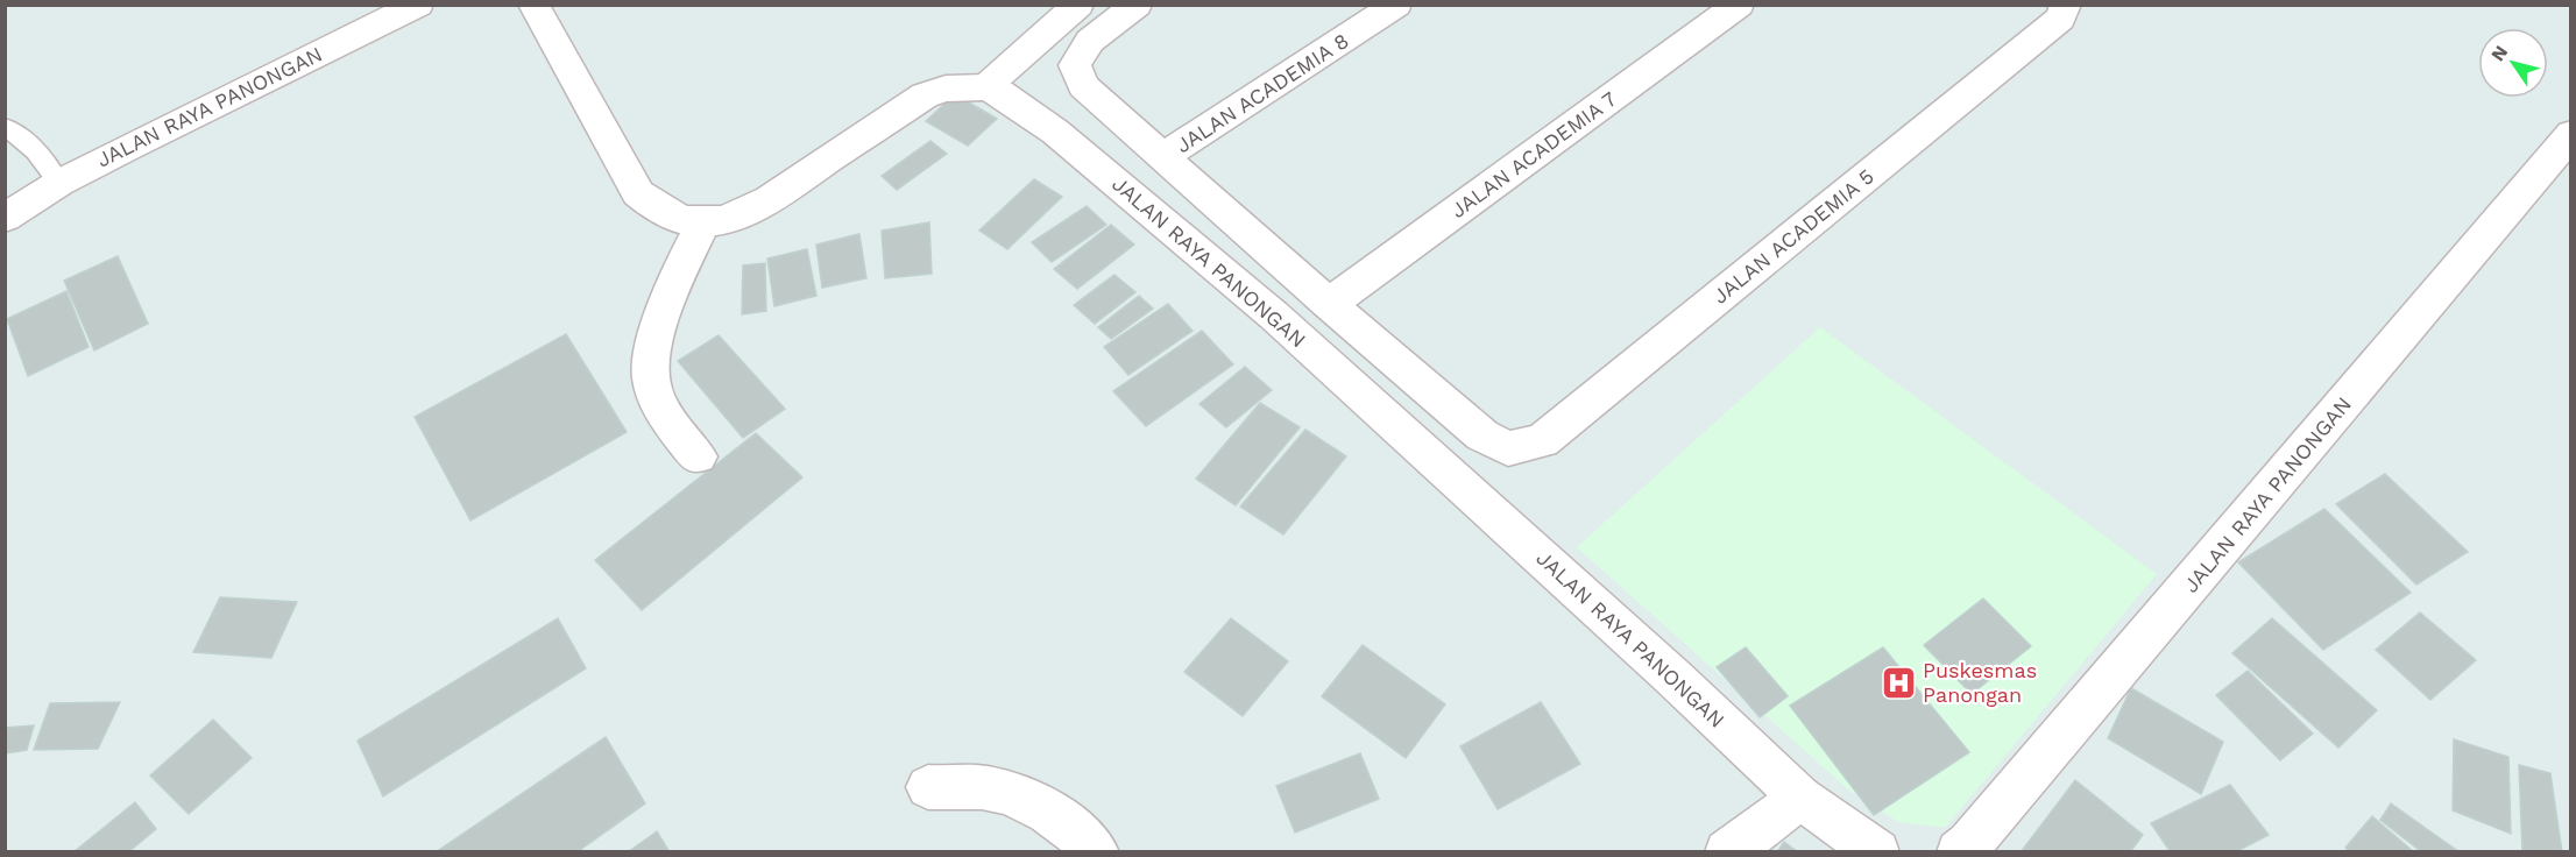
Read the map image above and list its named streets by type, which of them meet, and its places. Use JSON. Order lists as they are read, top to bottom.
{
  "streets": {
    "street": [
      "JALAN ACADEMIA 8",
      "JALAN RAYA PANONGAN",
      "JALAN ACADEMIA 7",
      "JALAN ACADEMIA 5"
    ]
  },
  "crossings": [
    ["JALAN ACADEMIA 7", "JALAN ACADEMIA 5"]
  ],
  "places": {
    "hospital": ["Puskesmas Panongan"]
  },
  "north": "top left"
}
